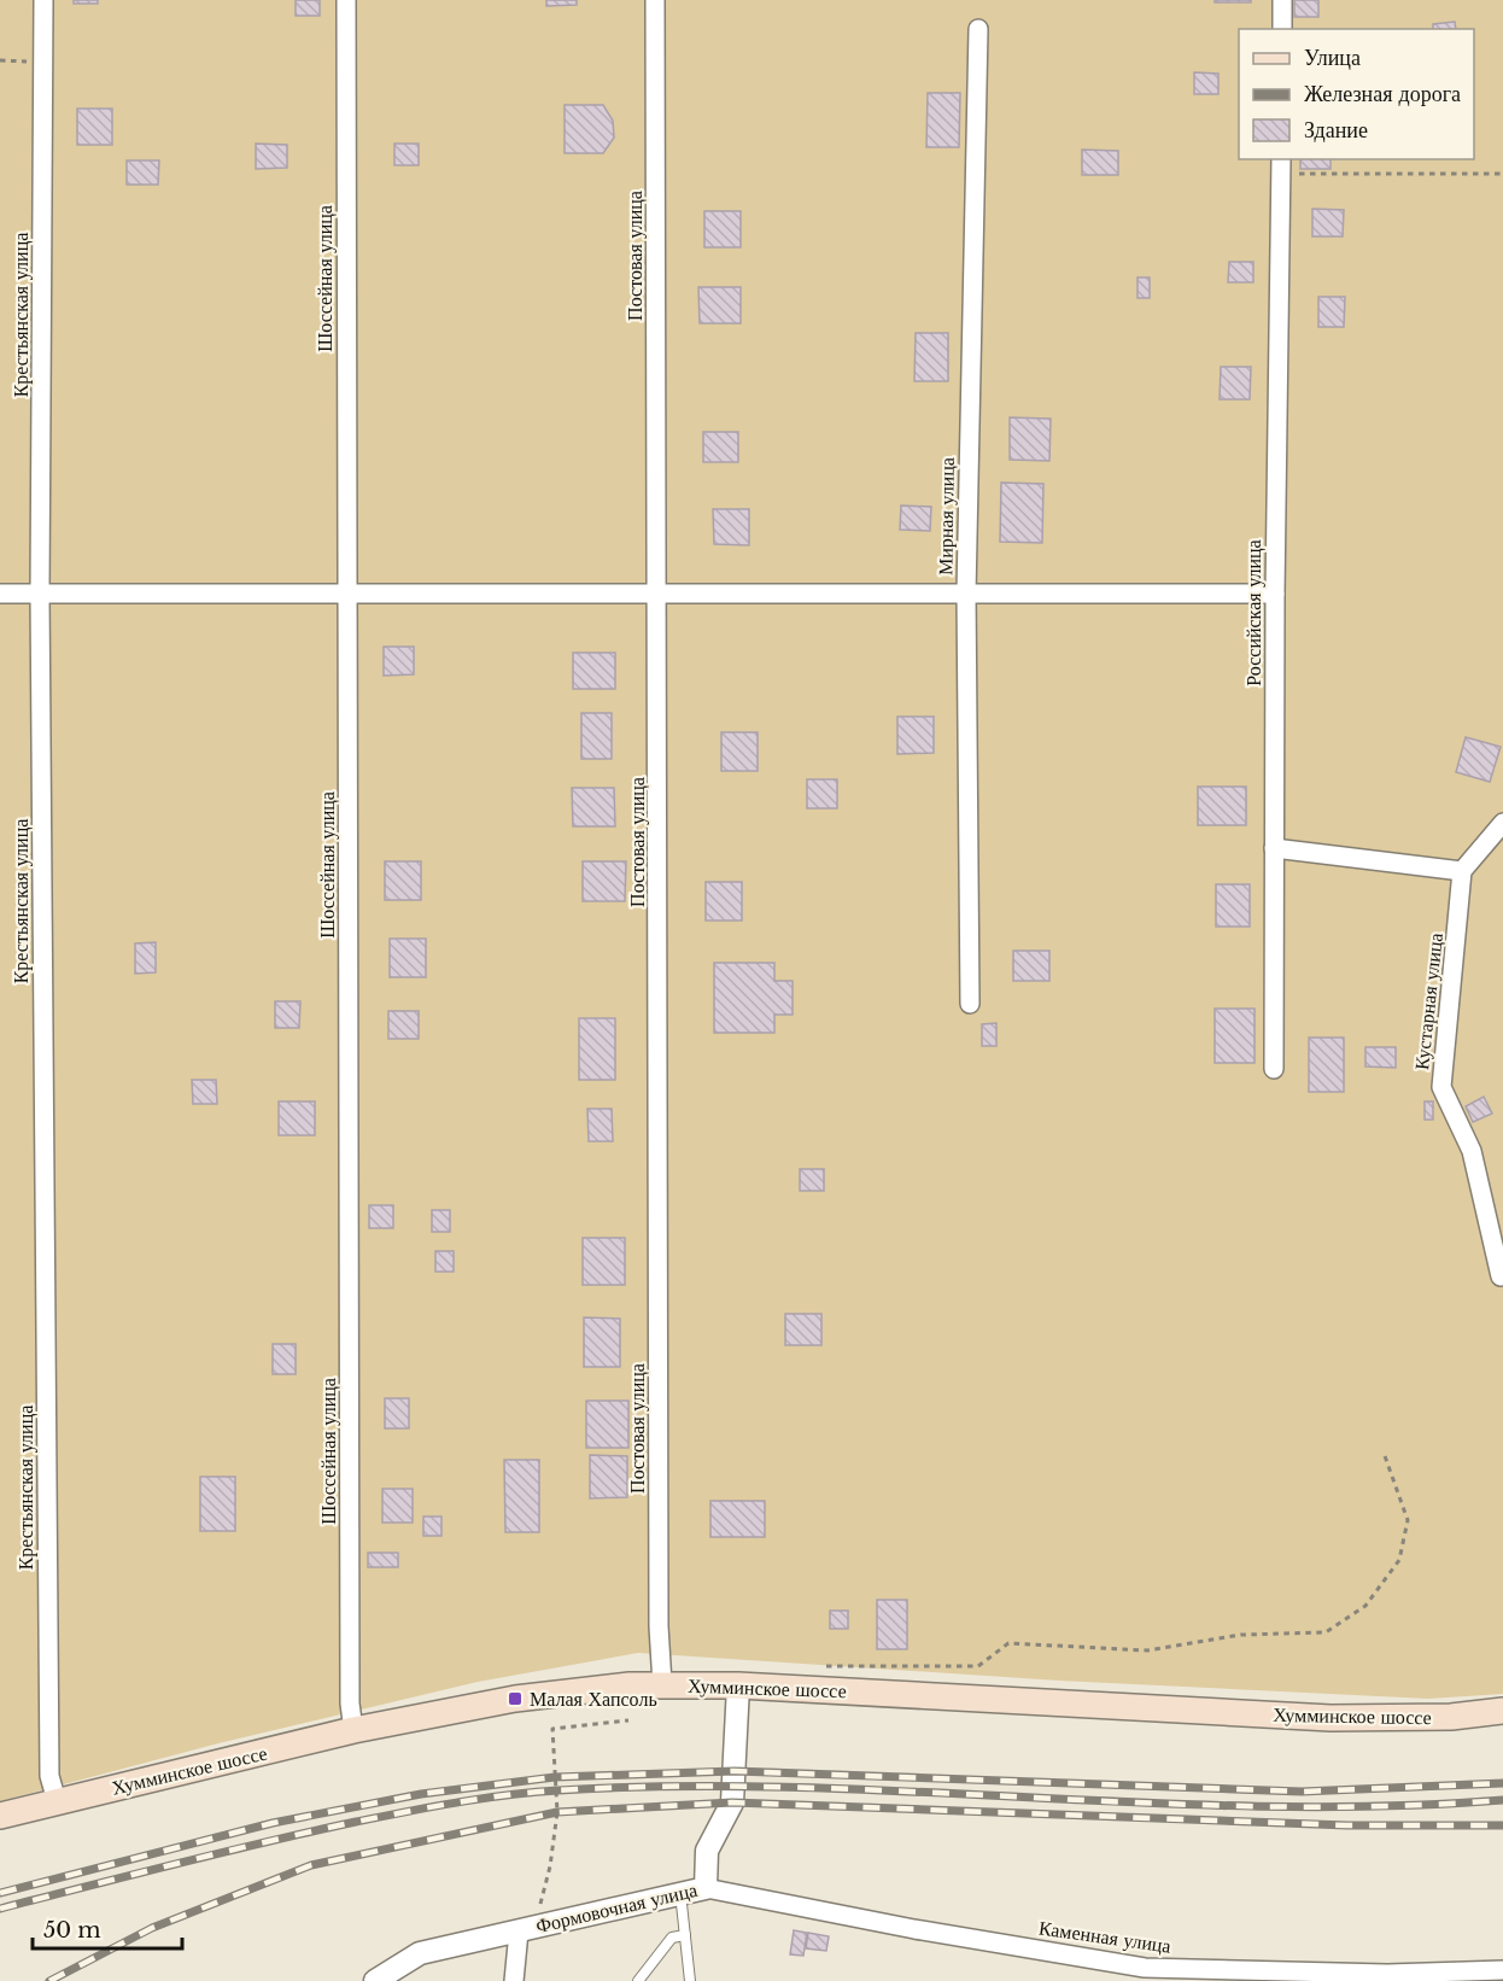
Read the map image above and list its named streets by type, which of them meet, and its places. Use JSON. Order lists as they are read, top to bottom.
{
  "streets": {
    "main road": ["Хумминское шоссе"],
    "street": [
      "Постовая улица",
      "Шоссейная улица",
      "Крестьянская улица",
      "Мирная улица",
      "Российская улица",
      "Кустарная улица",
      "Формовочная улица",
      "Каменная улица"
    ]
  },
  "crossings": [
    ["Постовая улица", "Хумминское шоссе"],
    ["Шоссейная улица", "Хумминское шоссе"],
    ["Крестьянская улица", "Хумминское шоссе"],
    ["Хумминское шоссе", "Формовочная улица"],
    ["Формовочная улица", "Каменная улица"]
  ],
  "places": {
    "transit": ["Малая Хапсоль"]
  },
  "legend": ["Улица", "Железная дорога", "Здание"],
  "scale_bar": "50 m"
}
